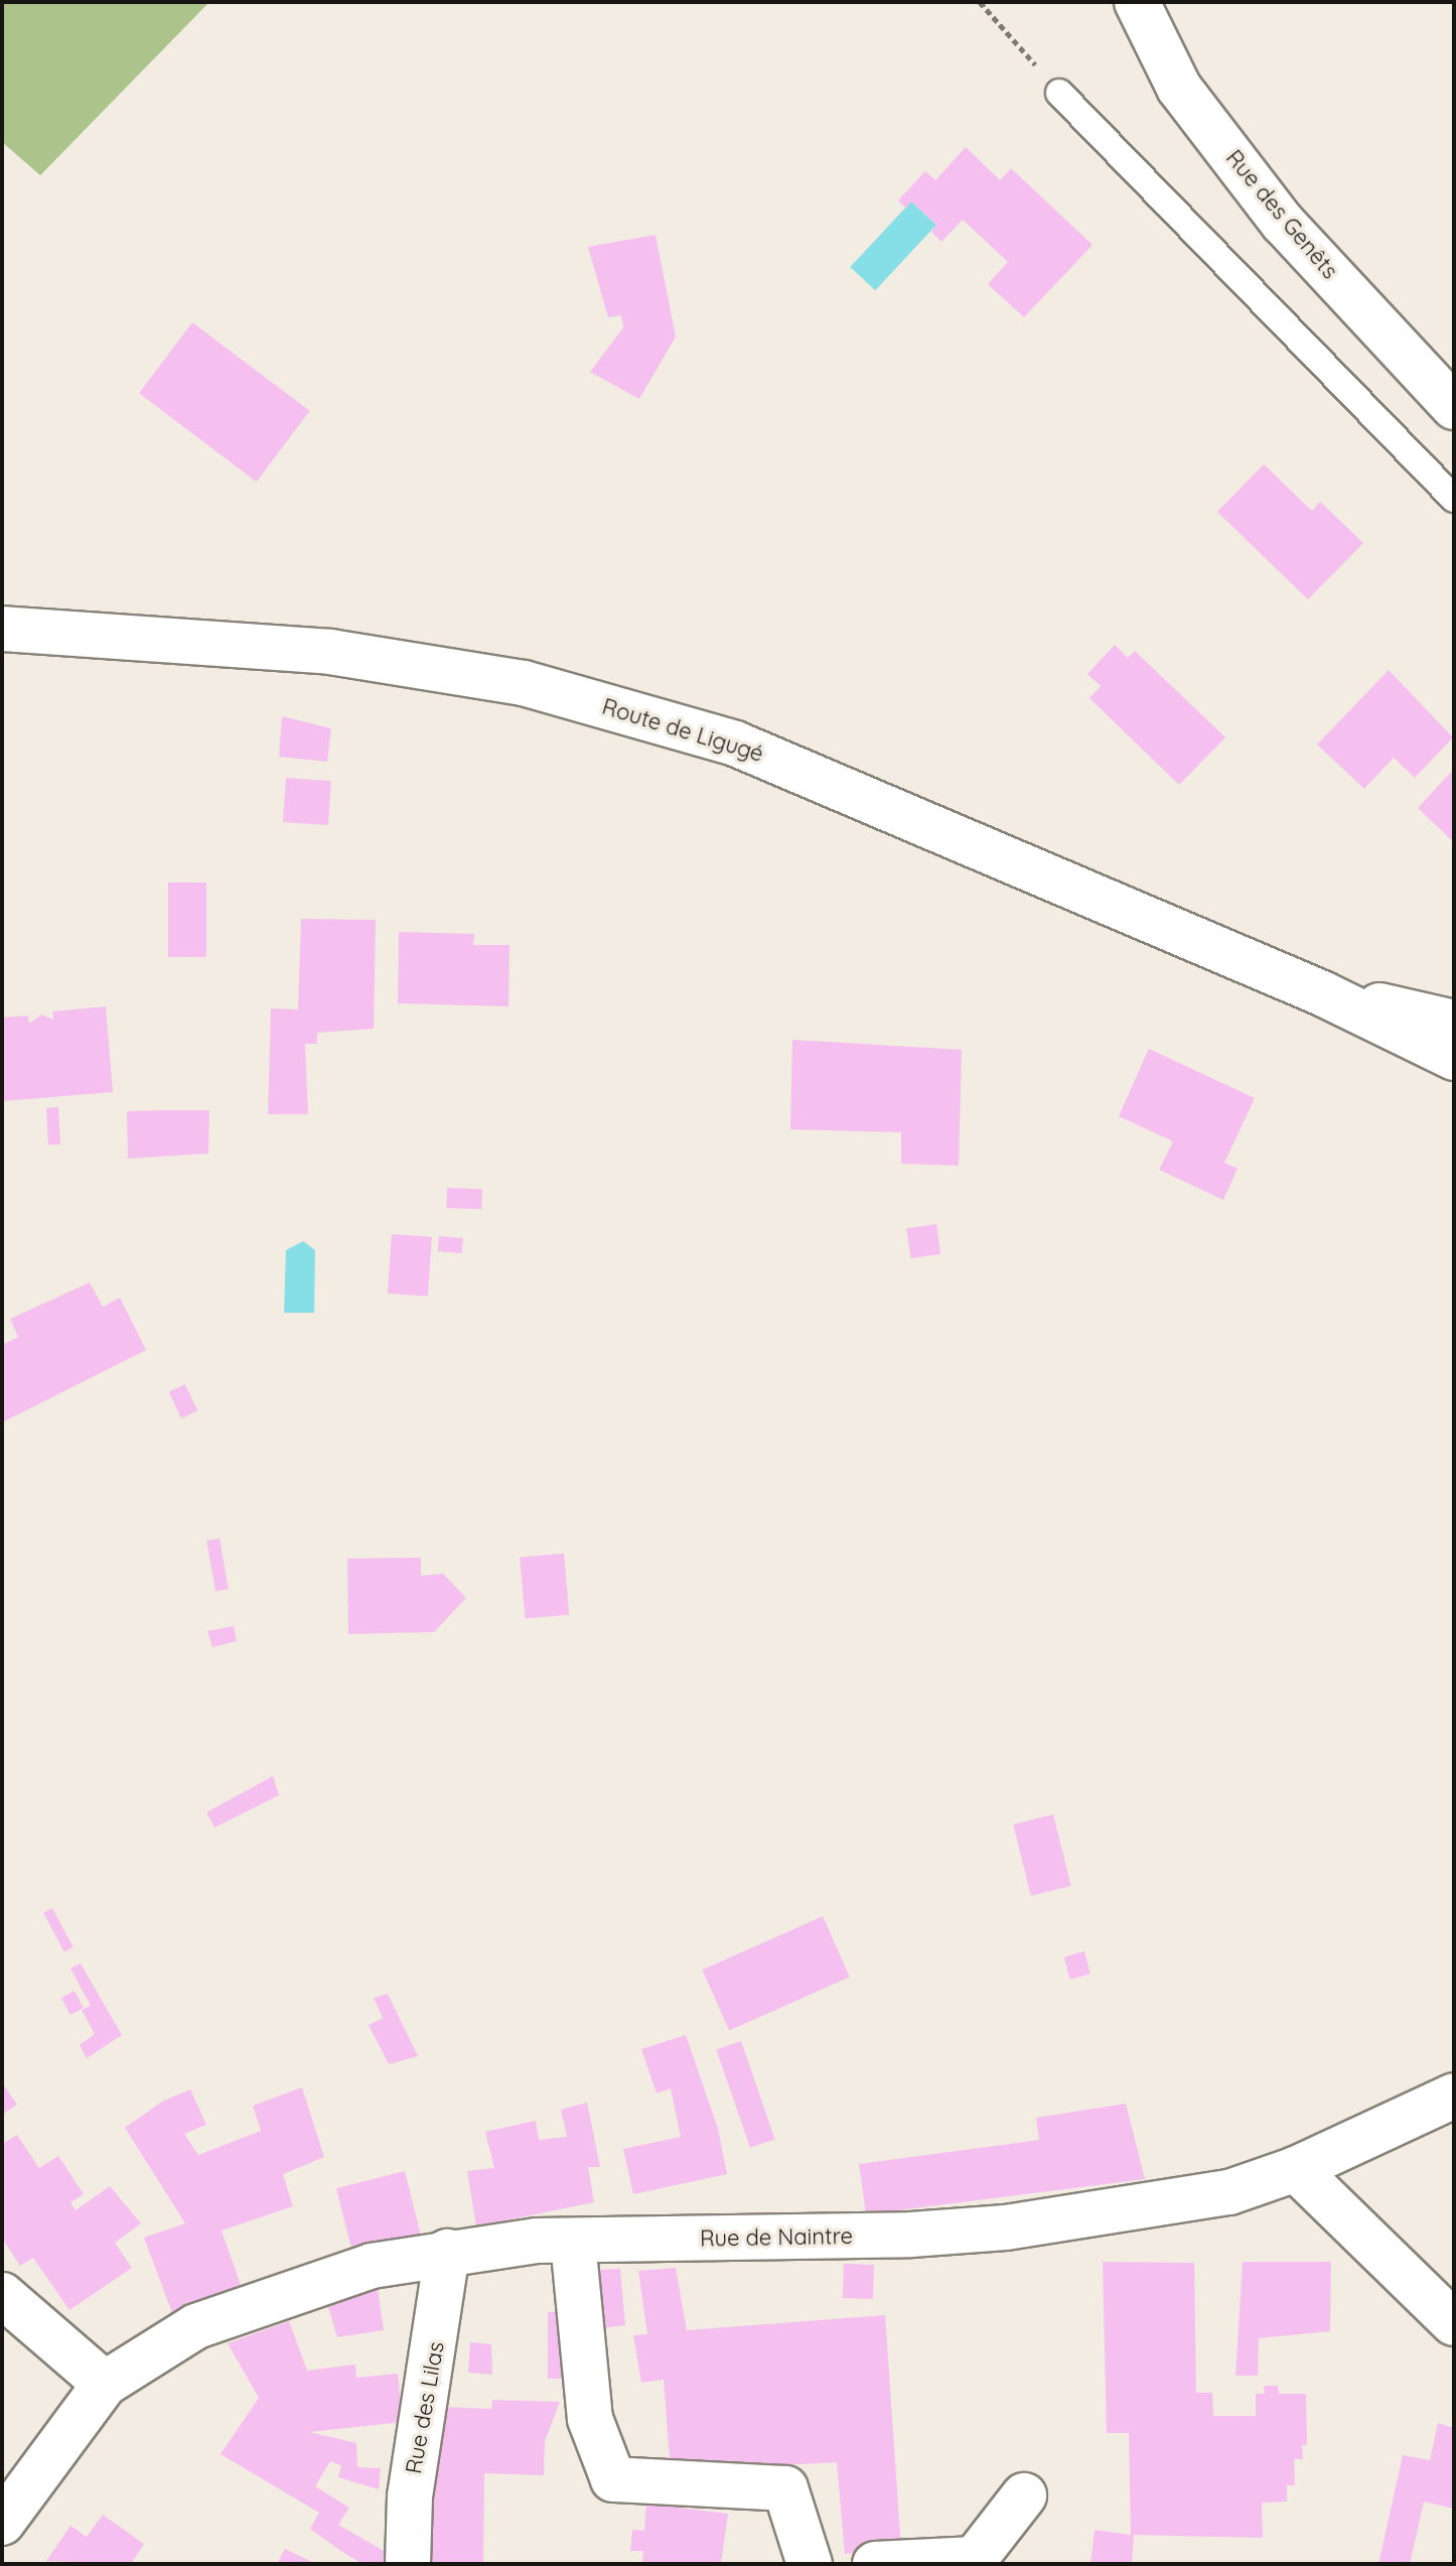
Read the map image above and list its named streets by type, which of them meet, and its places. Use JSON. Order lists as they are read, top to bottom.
{
  "streets": {
    "street": [
      "Rue des Genêts",
      "Route de Ligugé",
      "Rue de Naintre",
      "Rue des Lilas"
    ]
  },
  "crossings": [
    ["Rue de Naintre", "Rue des Lilas"]
  ]
}
